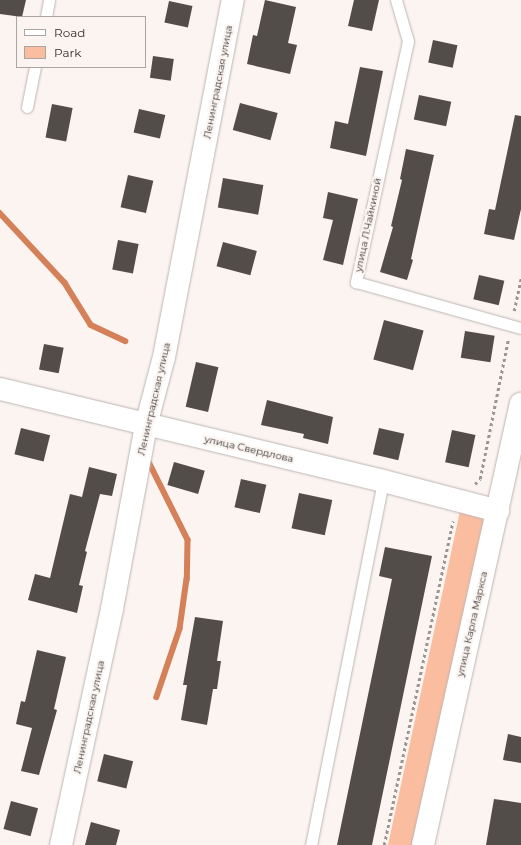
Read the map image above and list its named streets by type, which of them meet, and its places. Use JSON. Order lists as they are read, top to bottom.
{
  "streets": {
    "street": ["Ленинградская улица", "улица Свердлова", "улица Карла Маркса"],
    "lane": ["улица Л.Чайкиной"]
  },
  "crossings": [
    ["Ленинградская улица", "улица Свердлова"],
    ["улица Свердлова", "улица Карла Маркса"]
  ],
  "legend": ["Road", "Park"]
}
